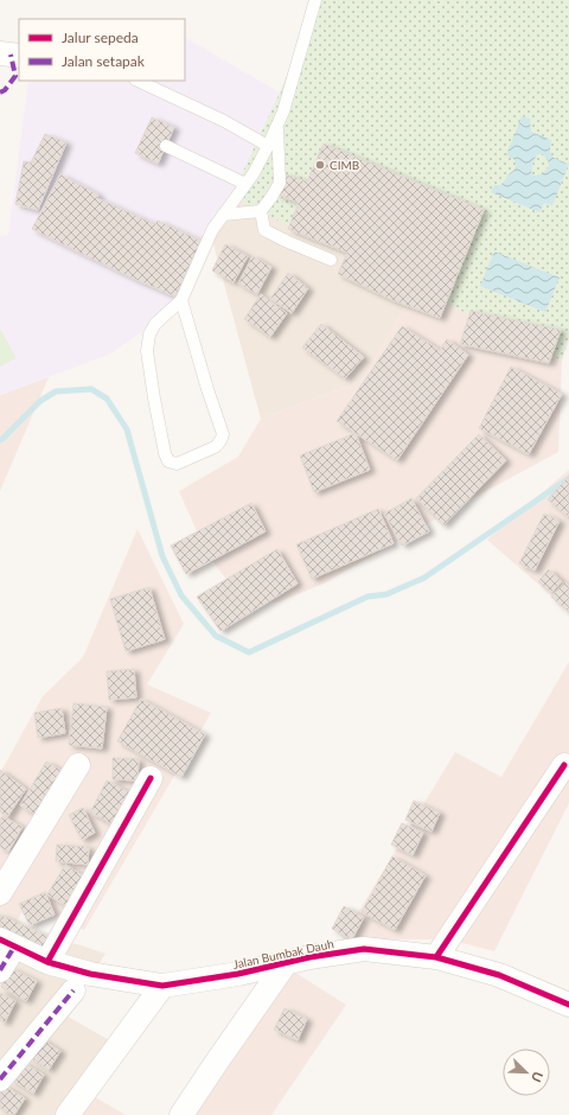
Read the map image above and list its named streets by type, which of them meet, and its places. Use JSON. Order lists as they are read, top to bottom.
{
  "streets": {
    "street": ["Jalan Bumbak Dauh"]
  },
  "places": ["CIMB"],
  "legend": ["Jalur sepeda", "Jalan setapak"],
  "north": "bottom right"
}
